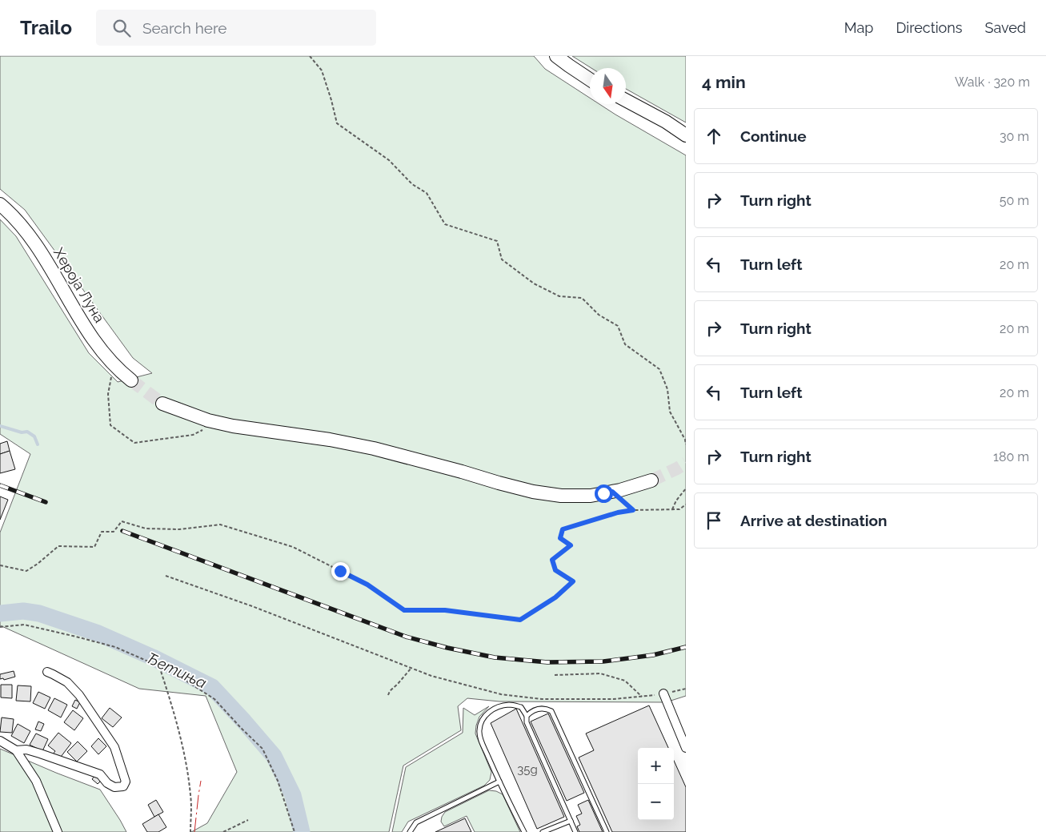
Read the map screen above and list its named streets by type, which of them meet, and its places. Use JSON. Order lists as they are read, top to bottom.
{
  "streets": {
    "main road": ["Хероја Луна"]
  },
  "water": ["Ђетиња"],
  "house_numbers": ["35g"],
  "north": "bottom",
  "page": {
    "header": "Trailo",
    "search": "Search here",
    "nav": ["Map", "Directions", "Saved"],
    "heading": ["4 min", "Walk · 320 m"],
    "list": [
      ["Continue", "30 m"],
      ["Turn right", "50 m"],
      ["Turn left", "20 m"],
      ["Turn right", "20 m"],
      ["Turn left", "20 m"],
      ["Turn right", "180 m"],
      "Arrive at destination"
    ],
    "map_buttons": ["+", "−"]
  }
}
